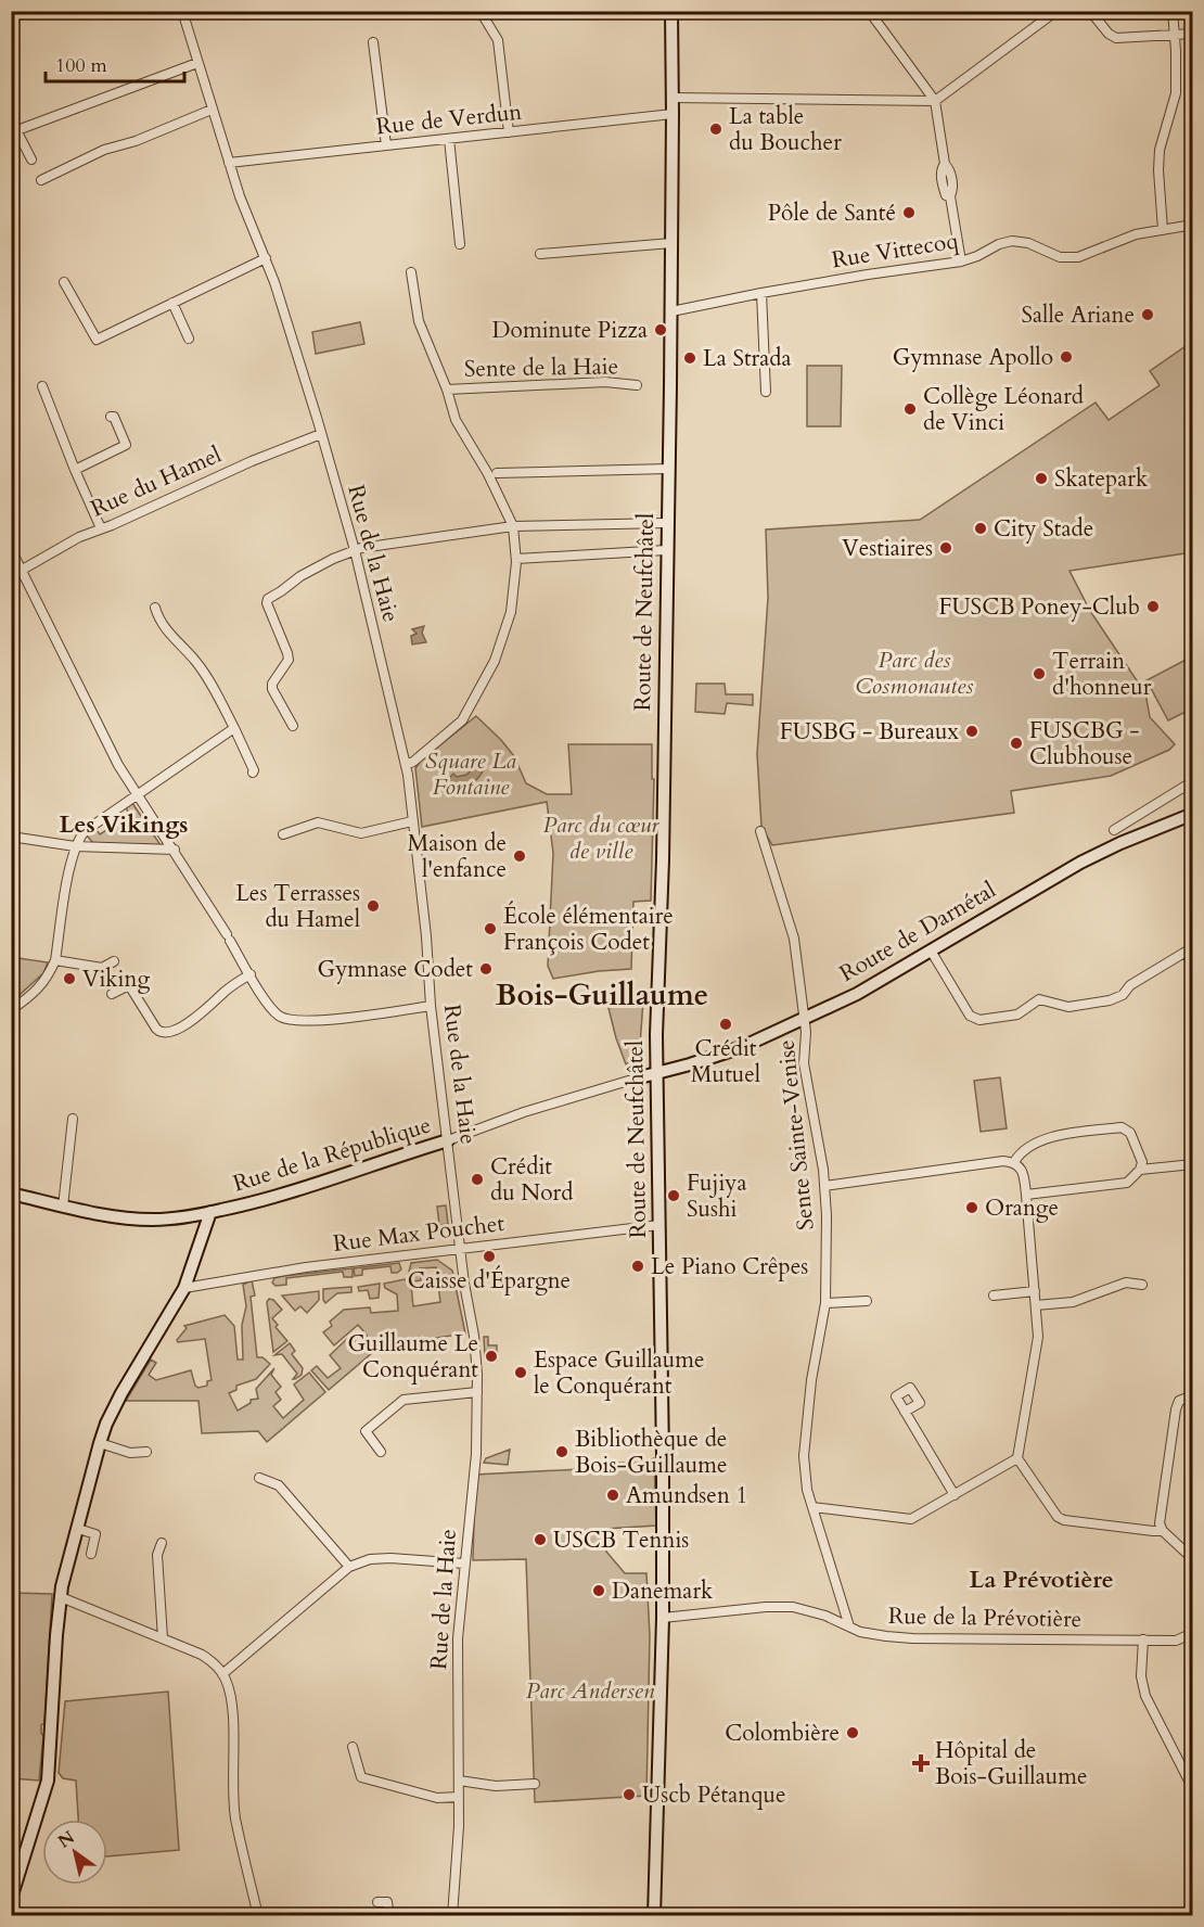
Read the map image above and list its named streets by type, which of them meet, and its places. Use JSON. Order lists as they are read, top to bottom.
{
  "streets": {
    "main road": ["Route de Neufchâtel", "Route de Darnétal", "Rue de la République"],
    "street": [
      "Rue de Verdun",
      "Rue Vittecoq",
      "Sente de la Haie",
      "Rue du Hamel",
      "Rue de la Haie",
      "Sente Sainte-Venise",
      "Rue Max Pouchet",
      "Rue de la Prévotière"
    ]
  },
  "crossings": [
    ["Rue de Verdun", "Rue de la Haie"],
    ["Rue de Verdun", "Route de Neufchâtel"],
    ["Rue Vittecoq", "Route de Neufchâtel"],
    ["Rue du Hamel", "Rue de la Haie"],
    ["Rue de la Haie", "Rue de la République"],
    ["Rue de la Haie", "Rue Max Pouchet"],
    ["Route de Neufchâtel", "Route de Darnétal"],
    ["Route de Neufchâtel", "Rue de la République"],
    ["Route de Neufchâtel", "Rue Max Pouchet"],
    ["Route de Neufchâtel", "Rue de la Prévotière"],
    ["Route de Darnétal", "Sente Sainte-Venise"],
    ["Route de Darnétal", "Rue de la République"],
    ["Sente Sainte-Venise", "Rue de la Prévotière"]
  ],
  "districts": ["Les Vikings", "Bois-Guillaume", "La Prévotière"],
  "parks": [
    "Parc des Cosmonautes",
    "Square La Fontaine",
    "Parc du cœur de ville",
    "Parc Andersen"
  ],
  "places": {
    "other": [
      "La table du Boucher",
      "Pôle de Santé",
      "Salle Ariane",
      "Dominute Pizza",
      "Gymnase Apollo",
      "La Strada",
      "Collège Léonard de Vinci",
      "Skatepark",
      "City Stade",
      "Vestiaires",
      "FUSCB Poney-Club",
      "Terrain d'honneur",
      "FUSBG - Bureaux",
      "FUSCBG - Clubhouse",
      "Maison de l'enfance",
      "Les Terrasses du Hamel",
      "École élémentaire François Codet",
      "Gymnase Codet",
      "Viking",
      "Crédit Mutuel",
      "Crédit du Nord",
      "Fujiya Sushi",
      "Orange",
      "Caisse d'Épargne",
      "Le Piano Crêpes",
      "Guillaume Le Conquérant",
      "Espace Guillaume le Conquérant",
      "Bibliothèque de Bois-Guillaume",
      "Amundsen 1",
      "USCB Tennis",
      "Danemark",
      "Colombière",
      "Uscb Pétanque"
    ],
    "health": ["Hôpital de Bois-Guillaume"]
  },
  "scale_bar": "100 m",
  "north": "top left"
}
